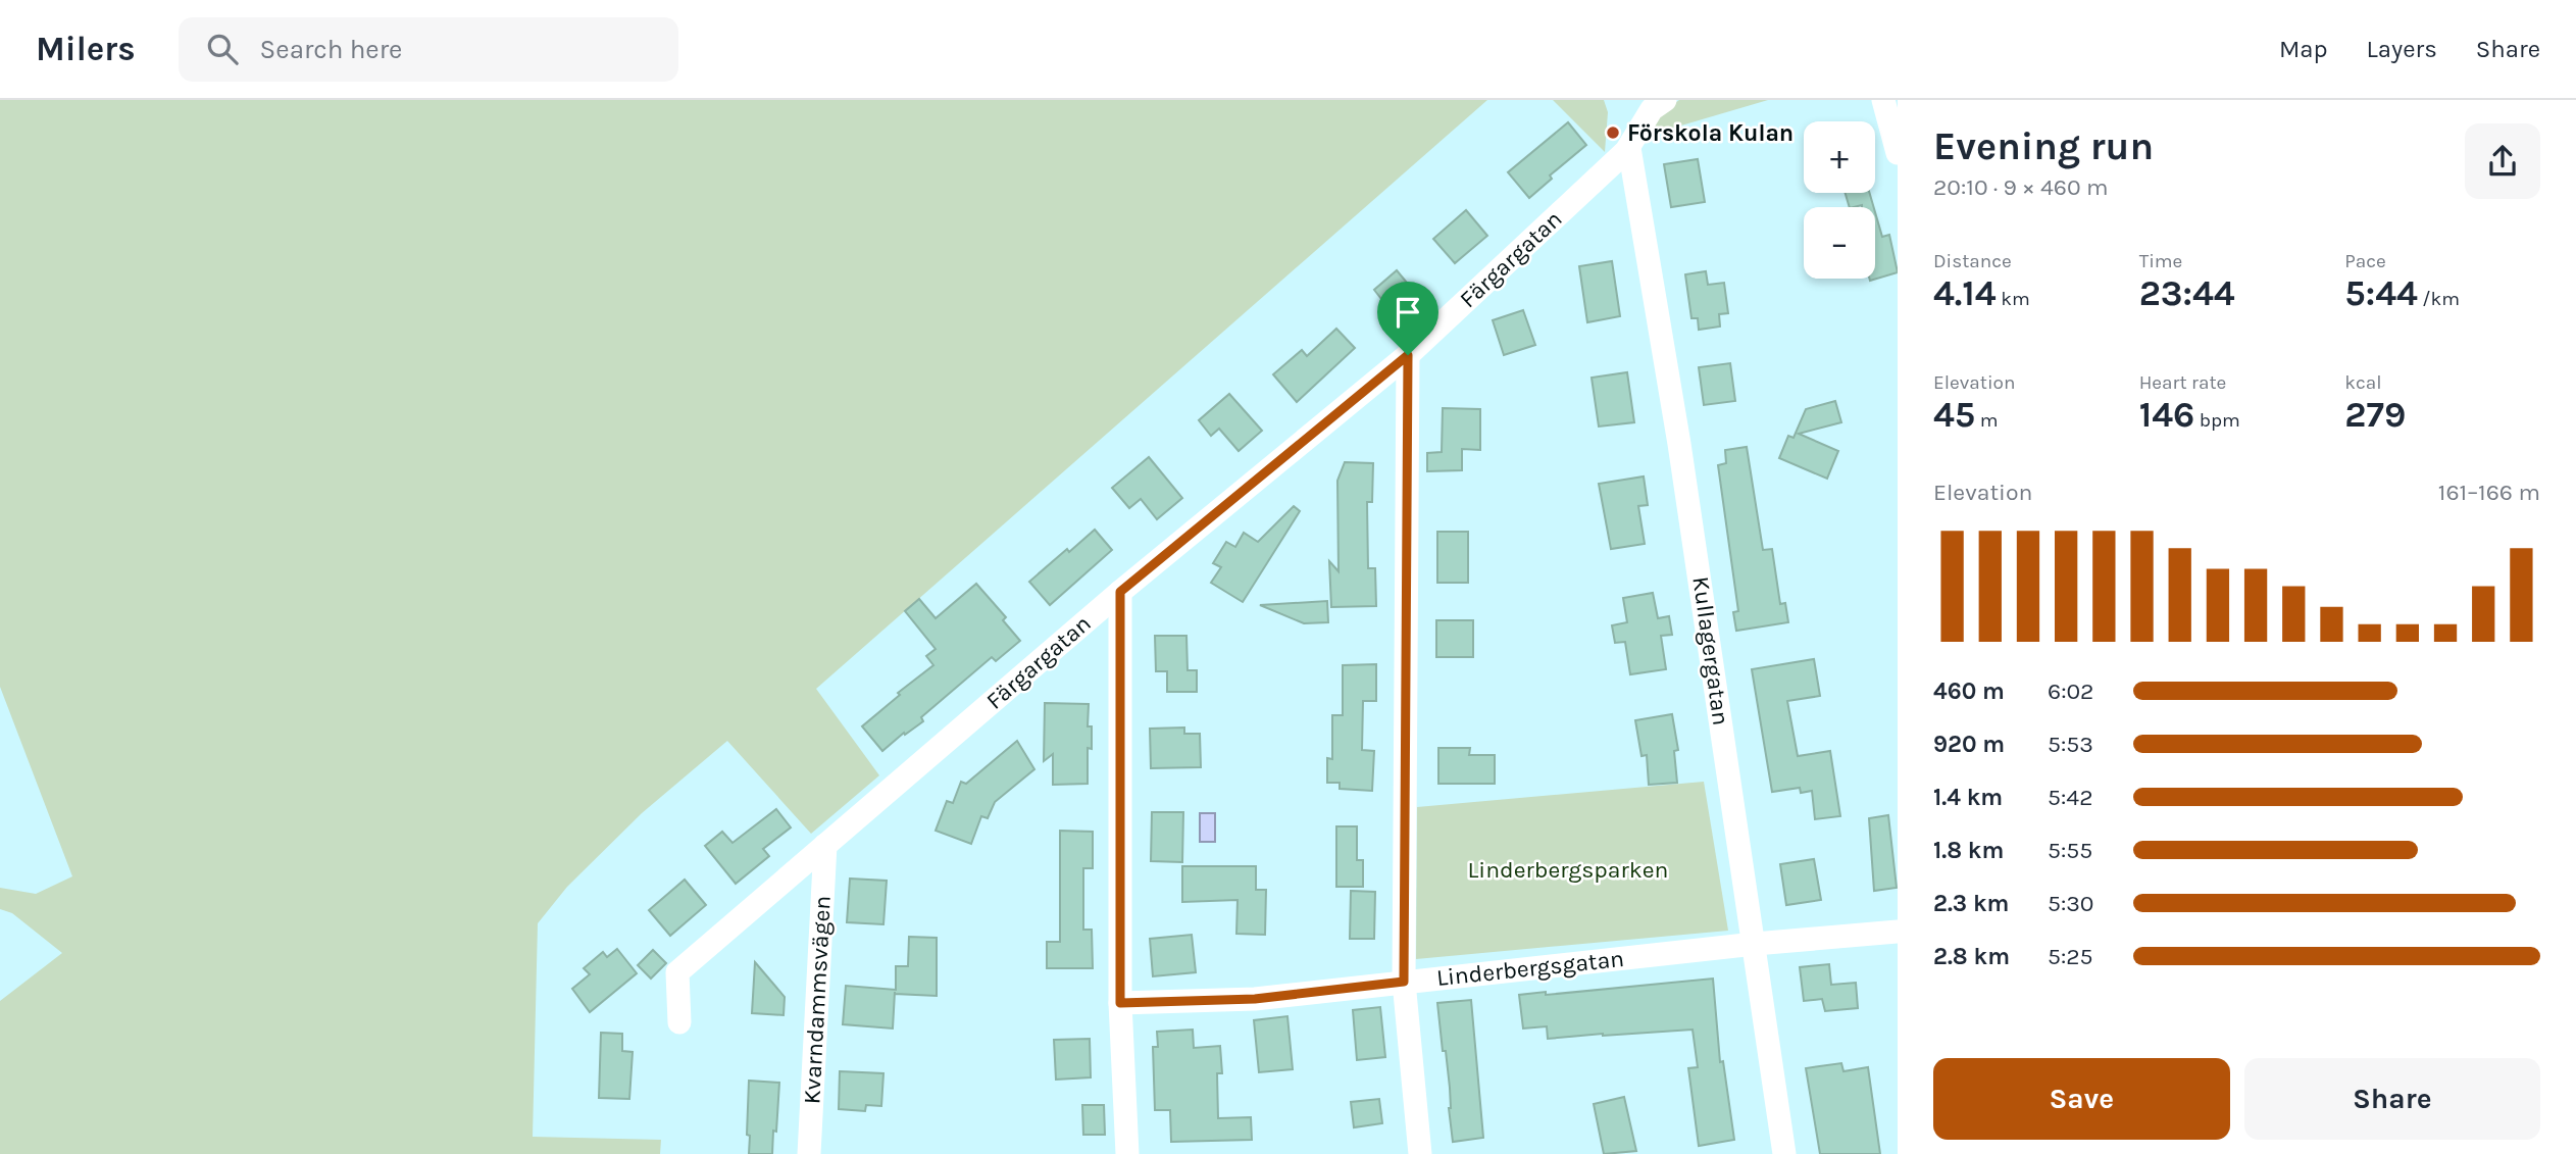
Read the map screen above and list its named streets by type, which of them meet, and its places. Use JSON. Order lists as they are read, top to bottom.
{
  "streets": {
    "street": [
      "Färgargatan",
      "Kullagergatan",
      "Linderbergsgatan",
      "Kvarndammsvägen"
    ]
  },
  "crossings": [
    ["Färgargatan", "Kullagergatan"],
    ["Färgargatan", "Kvarndammsvägen"],
    ["Kullagergatan", "Linderbergsgatan"]
  ],
  "parks": ["Linderbergsparken"],
  "places": ["Förskola Kulan"],
  "page": {
    "header": "Milers",
    "search": "Search here",
    "nav": ["Map", "Layers", "Share"],
    "heading": ["Evening run", "20:10 · 9 × 460 m"],
    "map_buttons": ["+", "−"],
    "stats": [
      ["Distance", "4.14 km"],
      ["Time", "23:44"],
      ["Pace", "5:44 /km"],
      ["Elevation", "45 m"],
      ["Heart rate", "146 bpm"],
      ["kcal", "279"]
    ],
    "chart": ["Elevation", "161–166 m"],
    "list": [
      {
        "name": "460 m",
        "note": "6:02"
      },
      {
        "name": "920 m",
        "note": "5:53"
      },
      {
        "name": "1.4 km",
        "note": "5:42"
      },
      {
        "name": "1.8 km",
        "note": "5:55"
      },
      {
        "name": "2.3 km",
        "note": "5:30"
      },
      {
        "name": "2.8 km",
        "note": "5:25"
      }
    ],
    "buttons": ["Save", "Share"]
  }
}
